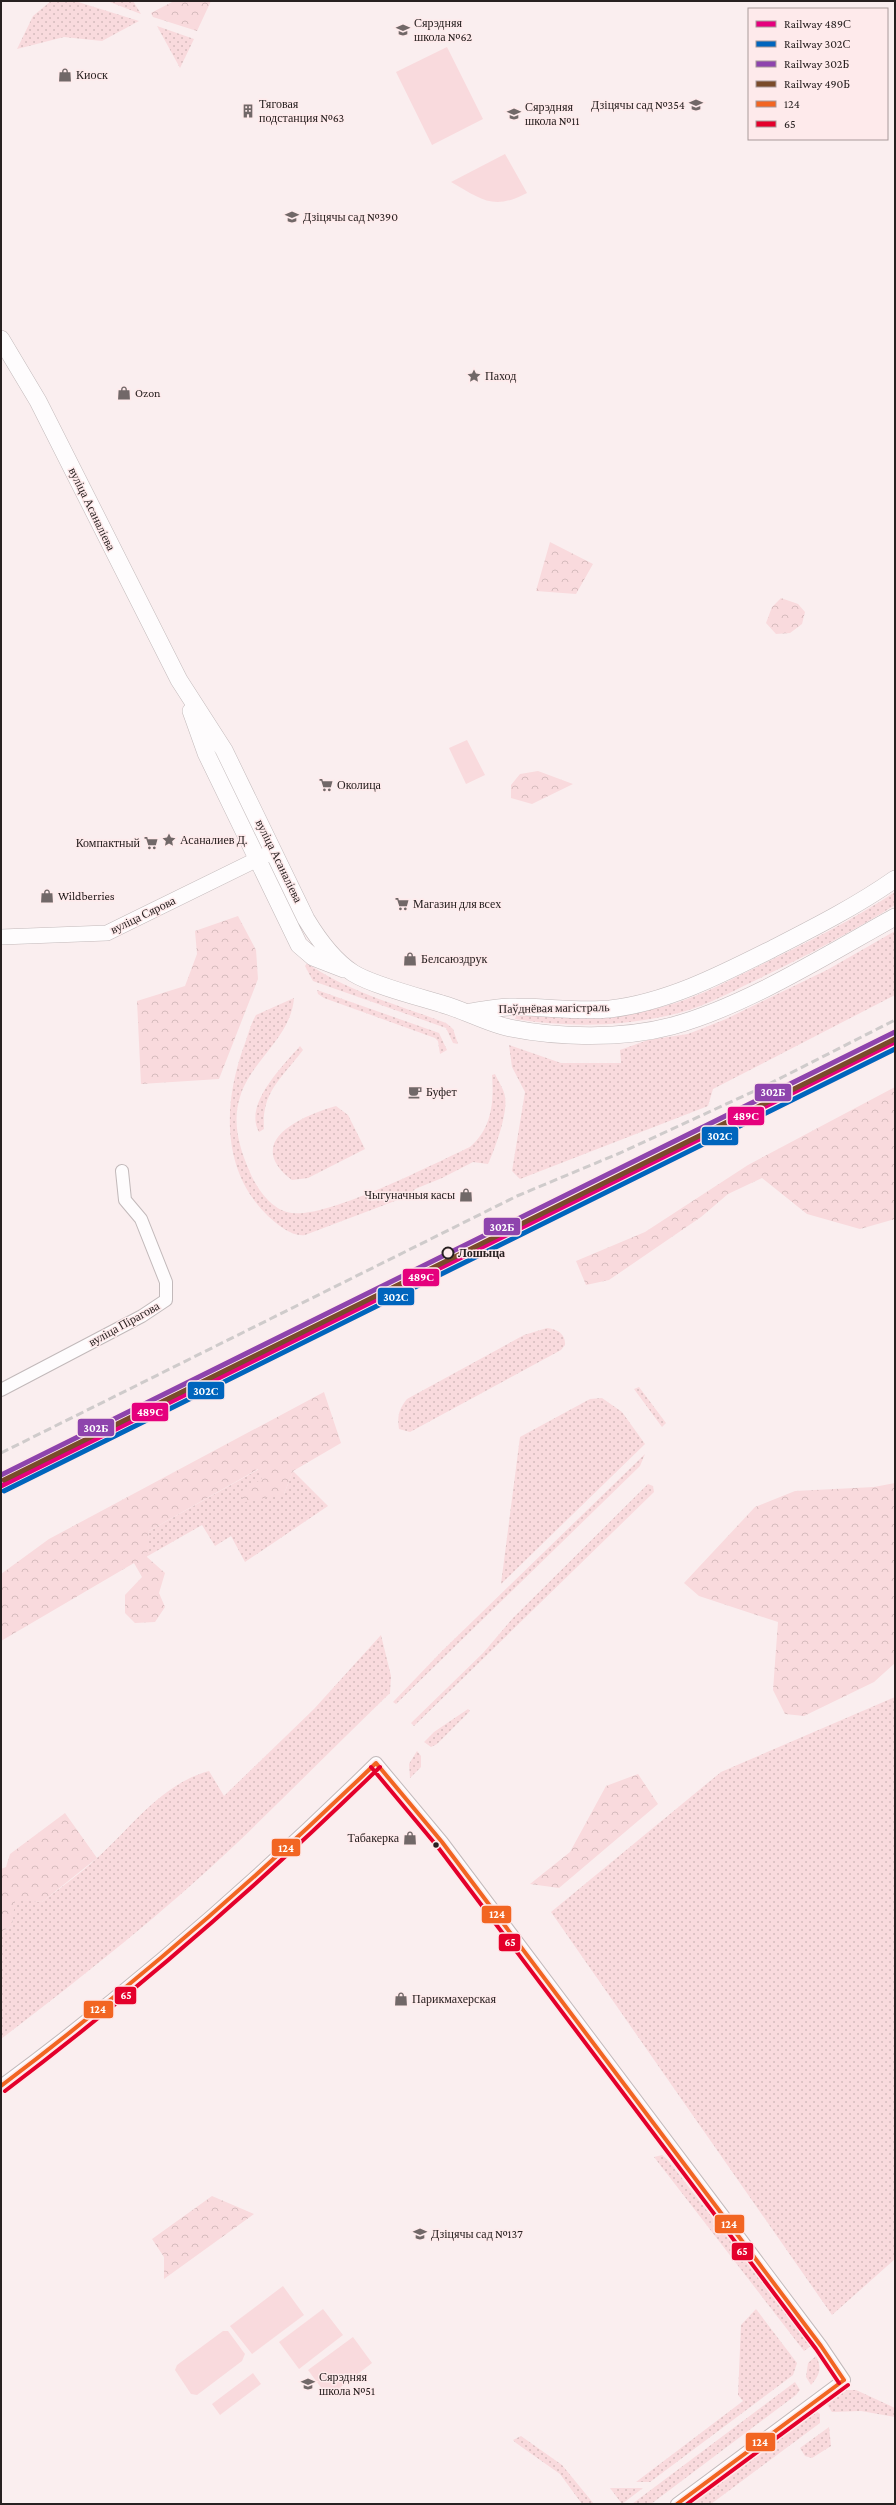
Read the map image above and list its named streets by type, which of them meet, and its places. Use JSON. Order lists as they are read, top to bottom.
{
  "streets": {
    "main road": ["вуліца Асаналіева", "Паўднёвая магістраль"],
    "street": ["вуліца Сярова", "вуліца Пірагова"]
  },
  "crossings": [
    ["вуліца Асаналіева", "вуліца Сярова"],
    ["вуліца Асаналіева", "Паўднёвая магістраль"]
  ],
  "places": {
    "school or university": [
      "Сярэдняя школа №62",
      "Дзіцячы сад №354",
      "Сярэдняя школа №11",
      "Дзіцячы сад №390",
      "Дзіцячы сад №137",
      "Сярэдняя школа №51"
    ],
    "shop": [
      "Киоск",
      "Ozon",
      "Wildberries",
      "Белсаюздрук",
      "Чыгуначныя касы",
      "Табакерка",
      "Парикмахерская"
    ],
    "building": ["Тяговая подстанция №63"],
    "place": ["Паход", "Асаналиев Д."],
    "supermarket": ["Околица", "Компактный", "Магазин для всех"],
    "cafe": ["Буфет"],
    "other": ["Лошыца"]
  },
  "lines": [
    "rail line 302Б",
    "rail line 490Б",
    "rail line 489С",
    "rail line 302С",
    "transit line 124",
    "transit line 65"
  ],
  "legend": [
    "Railway 489С",
    "Railway 302С",
    "Railway 302Б",
    "Railway 490Б",
    "124",
    "65"
  ]
}
